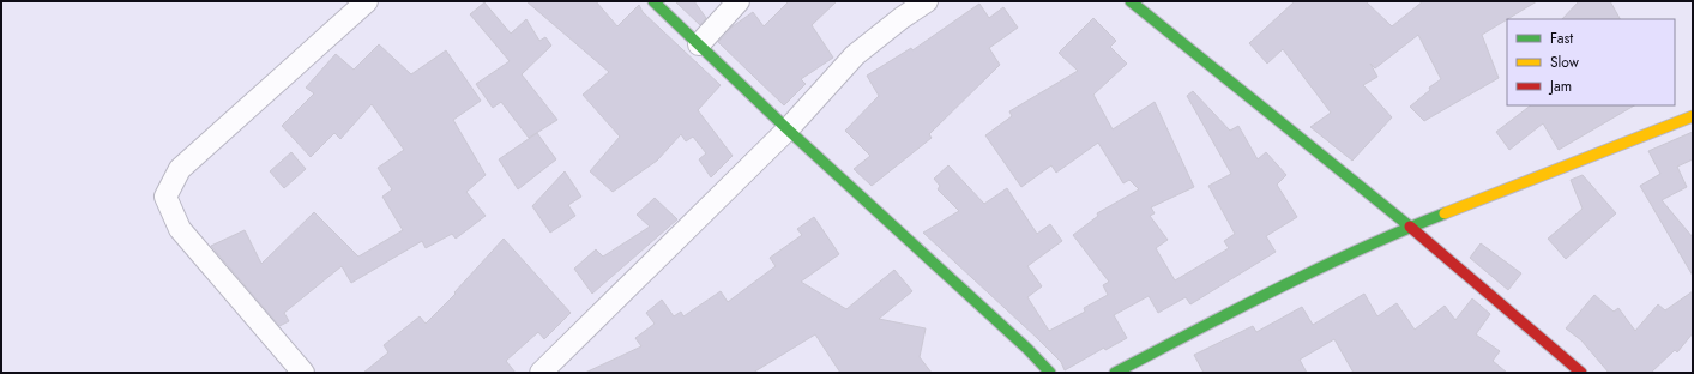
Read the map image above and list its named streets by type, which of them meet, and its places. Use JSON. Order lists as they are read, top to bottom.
{
  "legend": ["Fast", "Slow", "Jam"]
}
